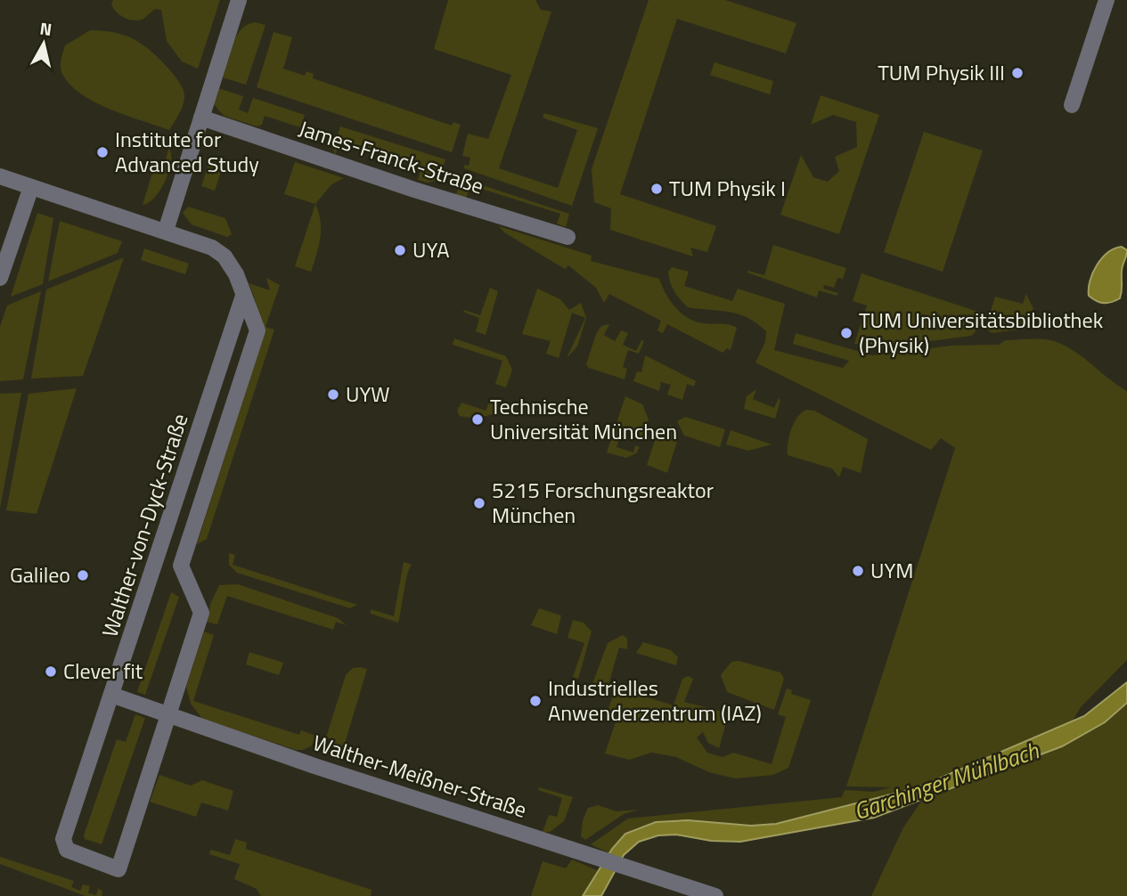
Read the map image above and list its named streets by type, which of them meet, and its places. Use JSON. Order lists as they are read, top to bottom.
{
  "streets": {
    "street": ["James-Franck-Straße", "Walther-von-Dyck-Straße", "Walther-Meißner-Straße"]
  },
  "crossings": [
    ["Walther-von-Dyck-Straße", "Walther-Meißner-Straße"]
  ],
  "water": ["Garchinger Mühlbach"],
  "places": [
    "TUM Physik III",
    "Institute for Advanced Study",
    "TUM Physik I",
    "UYA",
    "TUM Universitätsbibliothek (Physik)",
    "UYW",
    "Technische Universität München",
    "5215 Forschungsreaktor München",
    "UYM",
    "Galileo",
    "Clever fit",
    "Industrielles Anwenderzentrum (IAZ)"
  ],
  "north": "top"
}
